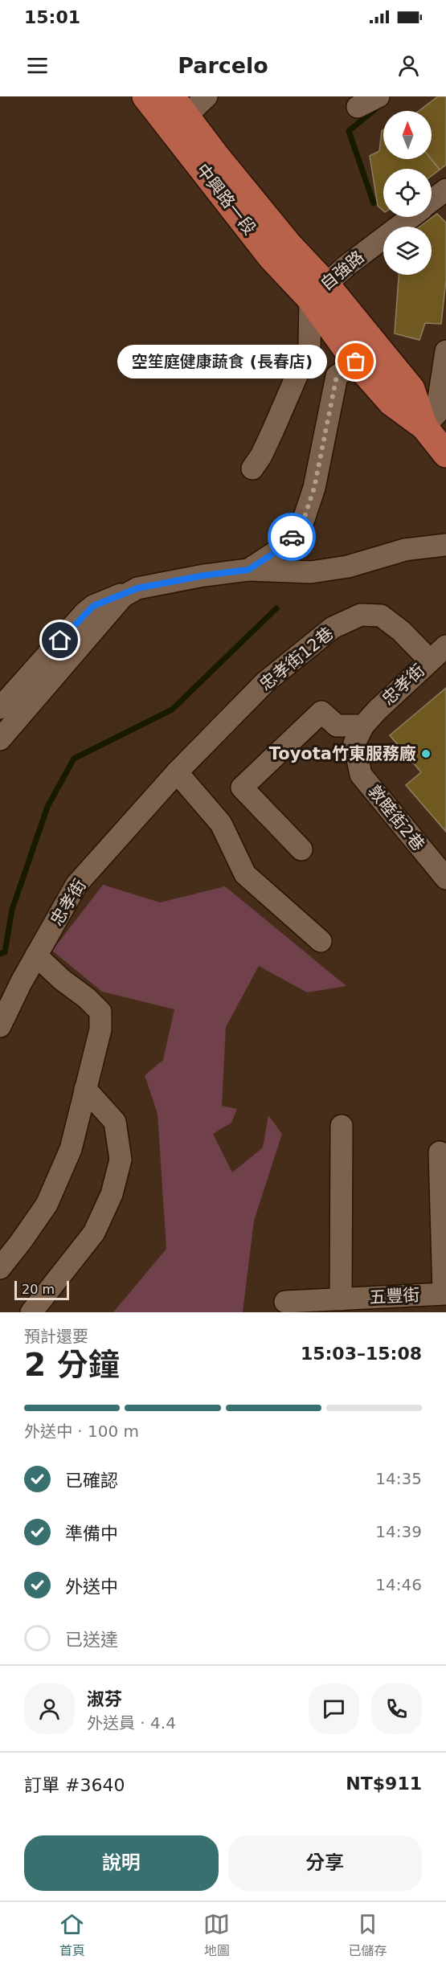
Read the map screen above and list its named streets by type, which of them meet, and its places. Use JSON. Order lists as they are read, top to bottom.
{
  "streets": {
    "main road": ["中興路一段"],
    "street": [
      "自強路",
      "忠孝街12巷",
      "忠孝街",
      "敦睦街2巷",
      "五豐街"
    ]
  },
  "crossings": [
    ["中興路一段", "自強路"],
    ["忠孝街12巷", "忠孝街"],
    ["忠孝街", "敦睦街2巷"]
  ],
  "places": ["空笙庭健康蔬食 (長春店)", "Toyota竹東服務廠"],
  "scale_bar": "20 m",
  "north": "top",
  "page": {
    "status": "15:01",
    "header": "Parcelo",
    "bubble": "空笙庭健康蔬食 (長春店)",
    "scale": "20 m",
    "heading": ["2 分鐘", "預計還要", "15:03–15:08"],
    "panel": [
      "淑芬",
      "外送員 · 4.4",
      "訂單 #3640",
      "NT$911"
    ],
    "bar": "外送中 · 100 m",
    "list": [
      ["已確認", "14:35"],
      ["準備中", "14:39"],
      ["外送中", "14:46"],
      "已送達"
    ],
    "buttons": ["說明", "分享"],
    "tabs": ["首頁", "地圖", "已儲存"]
  }
}
